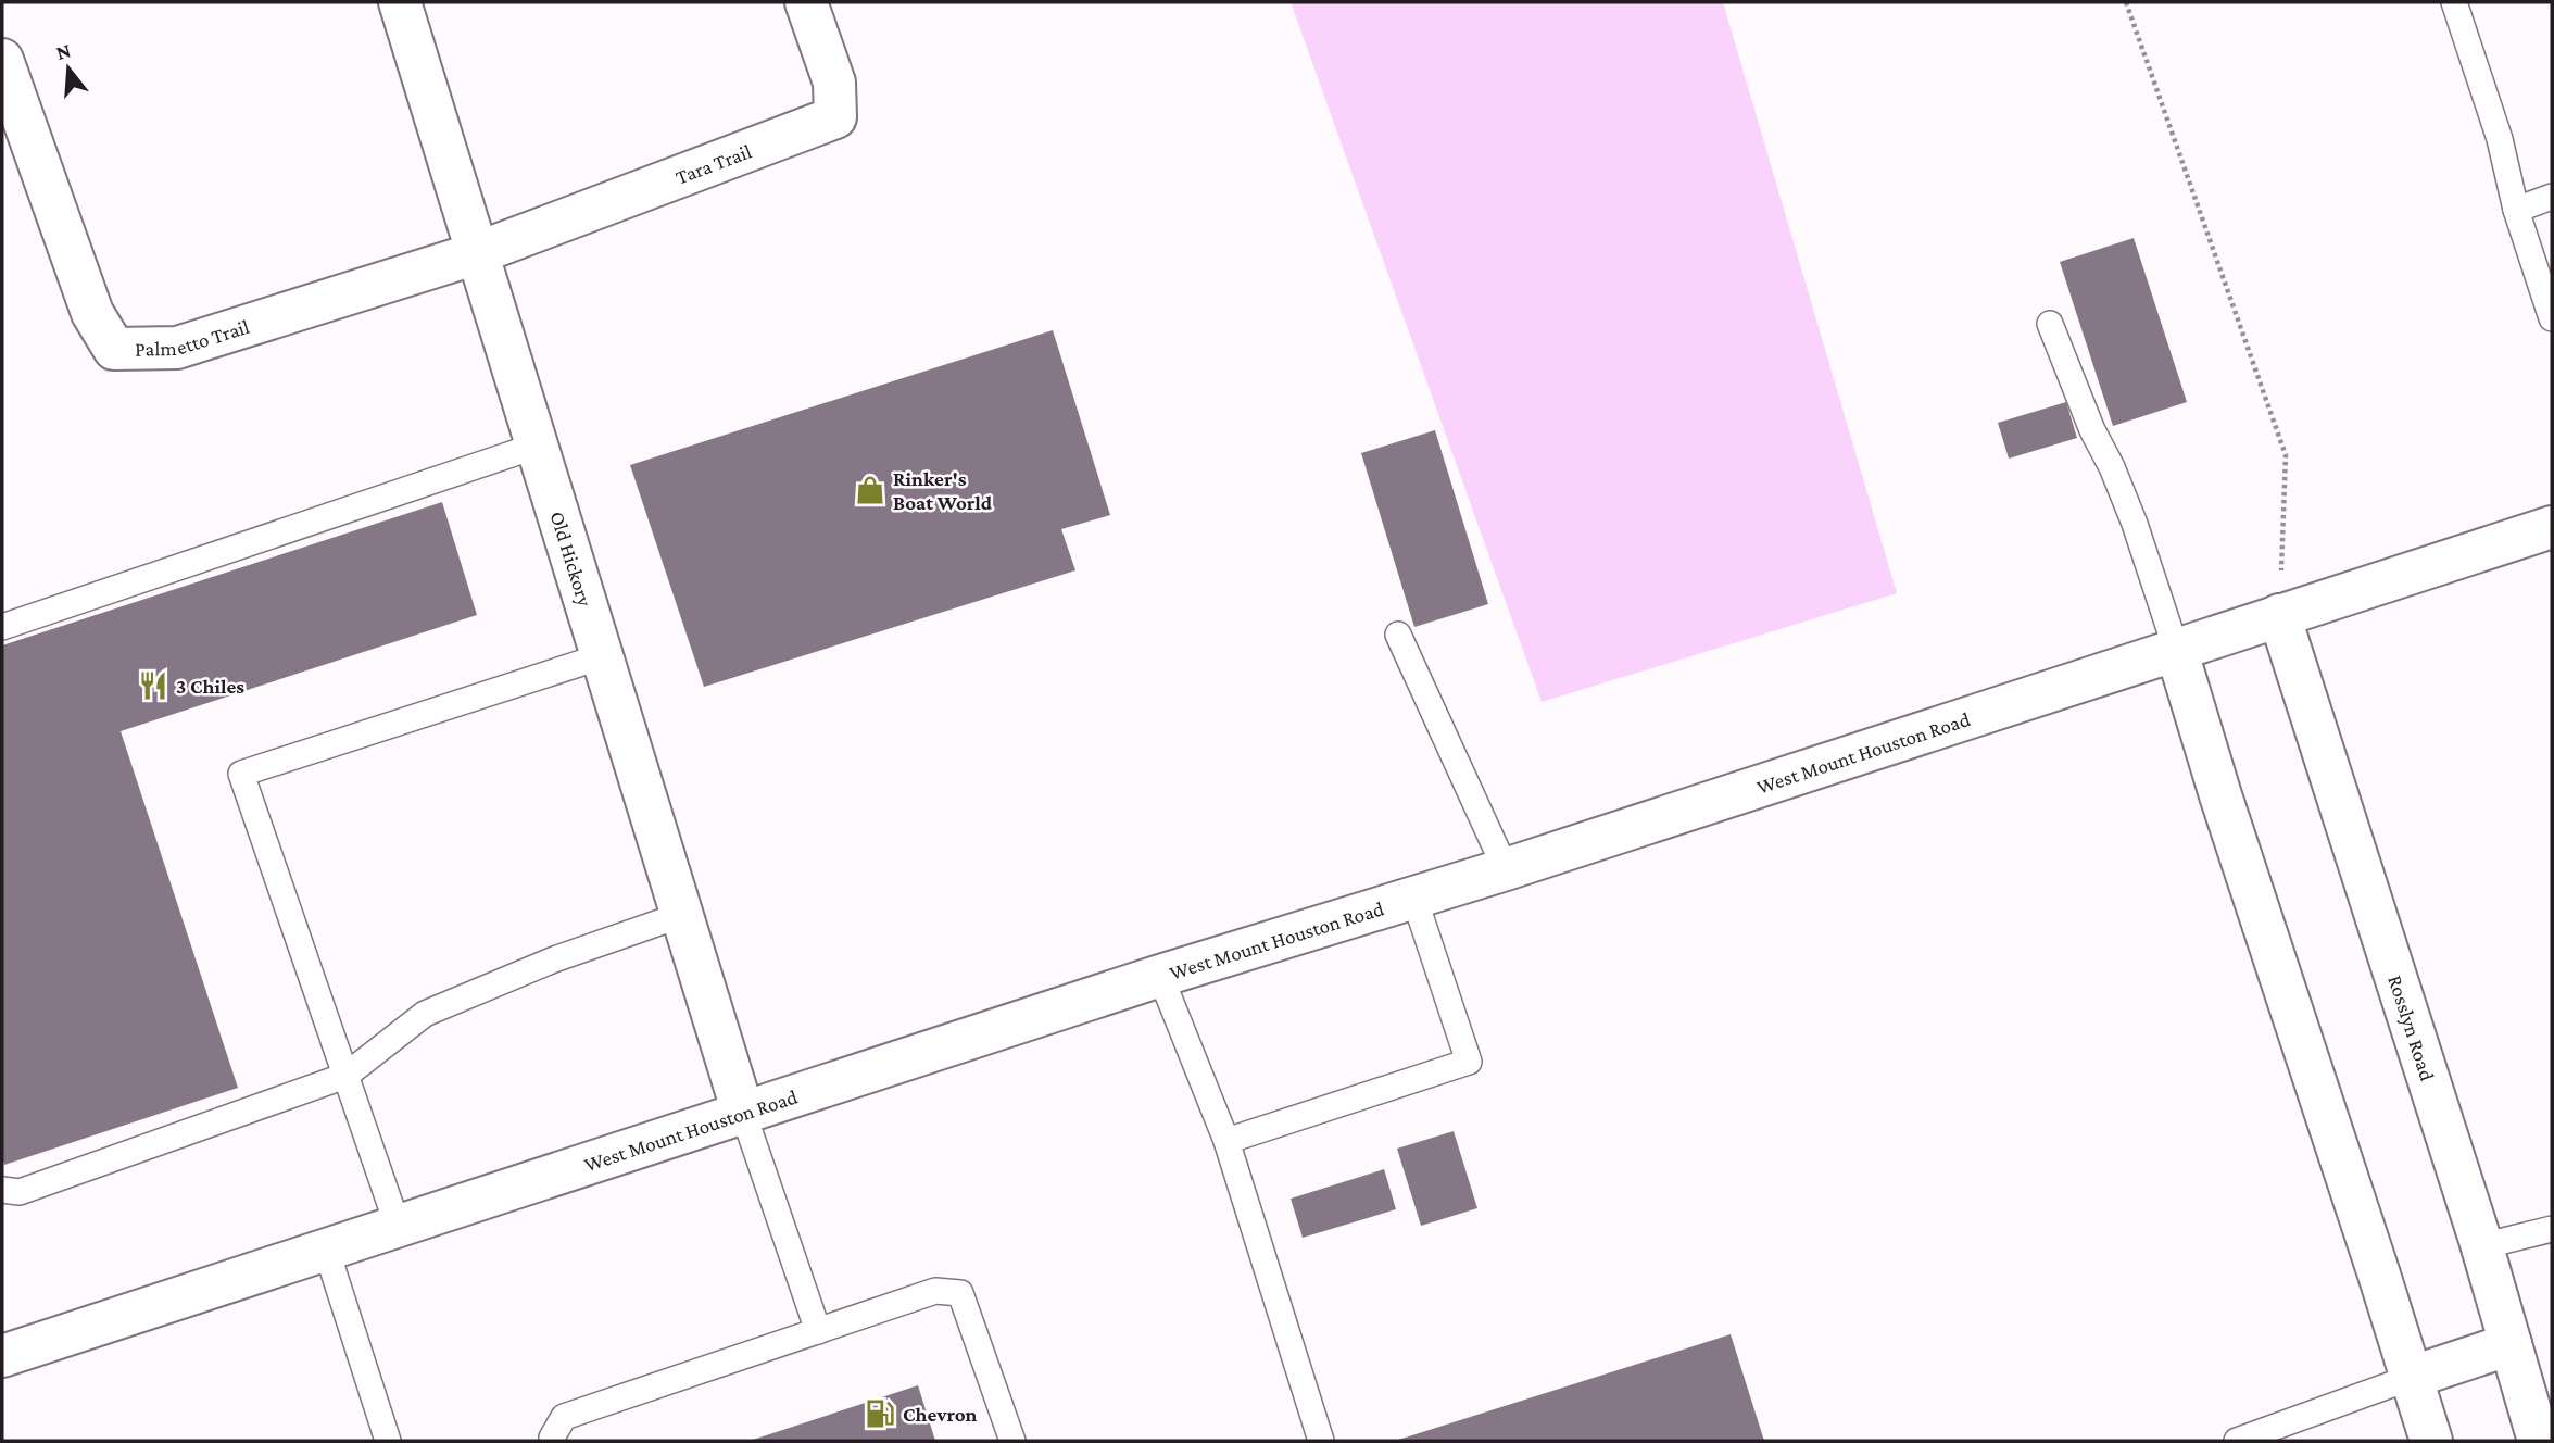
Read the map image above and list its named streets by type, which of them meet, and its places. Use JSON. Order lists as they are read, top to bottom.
{
  "streets": {
    "street": [
      "Tara Trail",
      "Palmetto Trail",
      "Old Hickory",
      "West Mount Houston Road",
      "Rosslyn Road"
    ]
  },
  "crossings": [
    ["Tara Trail", "Palmetto Trail"],
    ["Tara Trail", "Old Hickory"],
    ["Palmetto Trail", "Old Hickory"],
    ["Old Hickory", "West Mount Houston Road"],
    ["West Mount Houston Road", "Rosslyn Road"]
  ],
  "places": {
    "shop": ["Rinker's Boat World"],
    "restaurant": ["3 Chiles"],
    "fuel station": ["Chevron"]
  },
  "north": "top"
}
